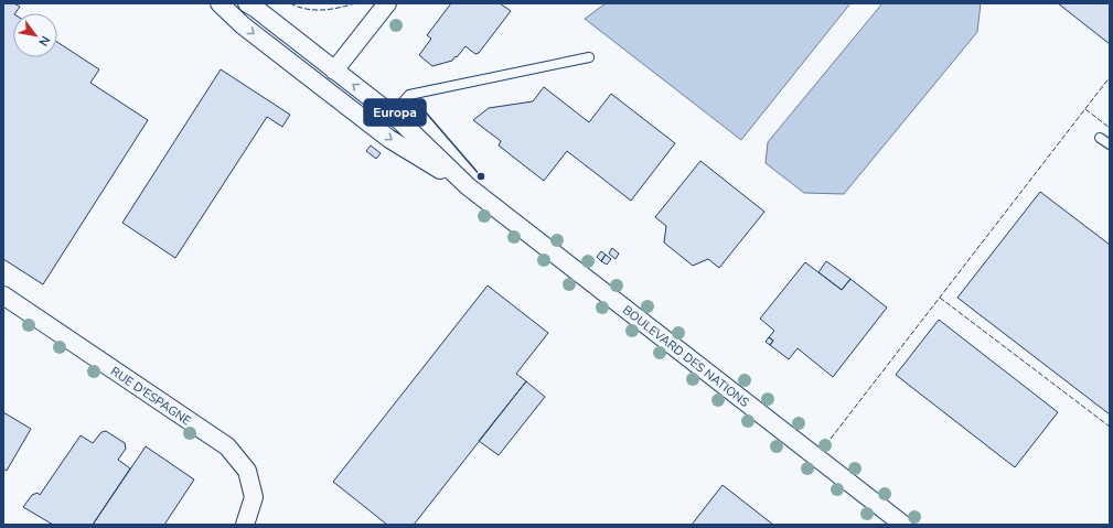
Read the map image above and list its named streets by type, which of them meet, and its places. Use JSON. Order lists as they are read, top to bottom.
{
  "streets": {
    "street": ["BOULEVARD DES NATIONS", "RUE D'ESPAGNE"]
  },
  "places": ["Europa"],
  "north": "bottom right"
}
